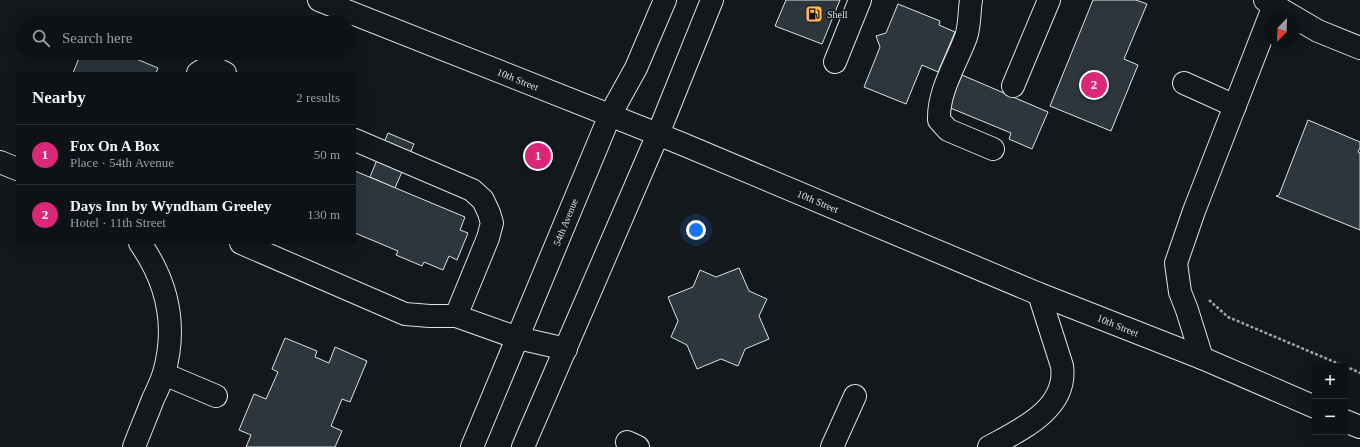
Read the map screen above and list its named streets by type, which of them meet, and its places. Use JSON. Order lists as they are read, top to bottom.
{
  "streets": {
    "street": ["10th Street", "54th Avenue"]
  },
  "crossings": [
    ["10th Street", "54th Avenue"]
  ],
  "places": {
    "fuel station": ["Shell"]
  },
  "north": "bottom left",
  "page": {
    "search": "Search here",
    "pins": ["2", "1"],
    "heading": ["Nearby", "2 results"],
    "list": [
      {
        "mark": "1",
        "name": "Fox On A Box",
        "note": "Place · 54th Avenue",
        "value": "50 m"
      },
      {
        "mark": "2",
        "name": "Days Inn by Wyndham Greeley",
        "note": "Hotel · 11th Street",
        "value": "130 m"
      }
    ],
    "map_buttons": ["+", "−"]
  }
}
